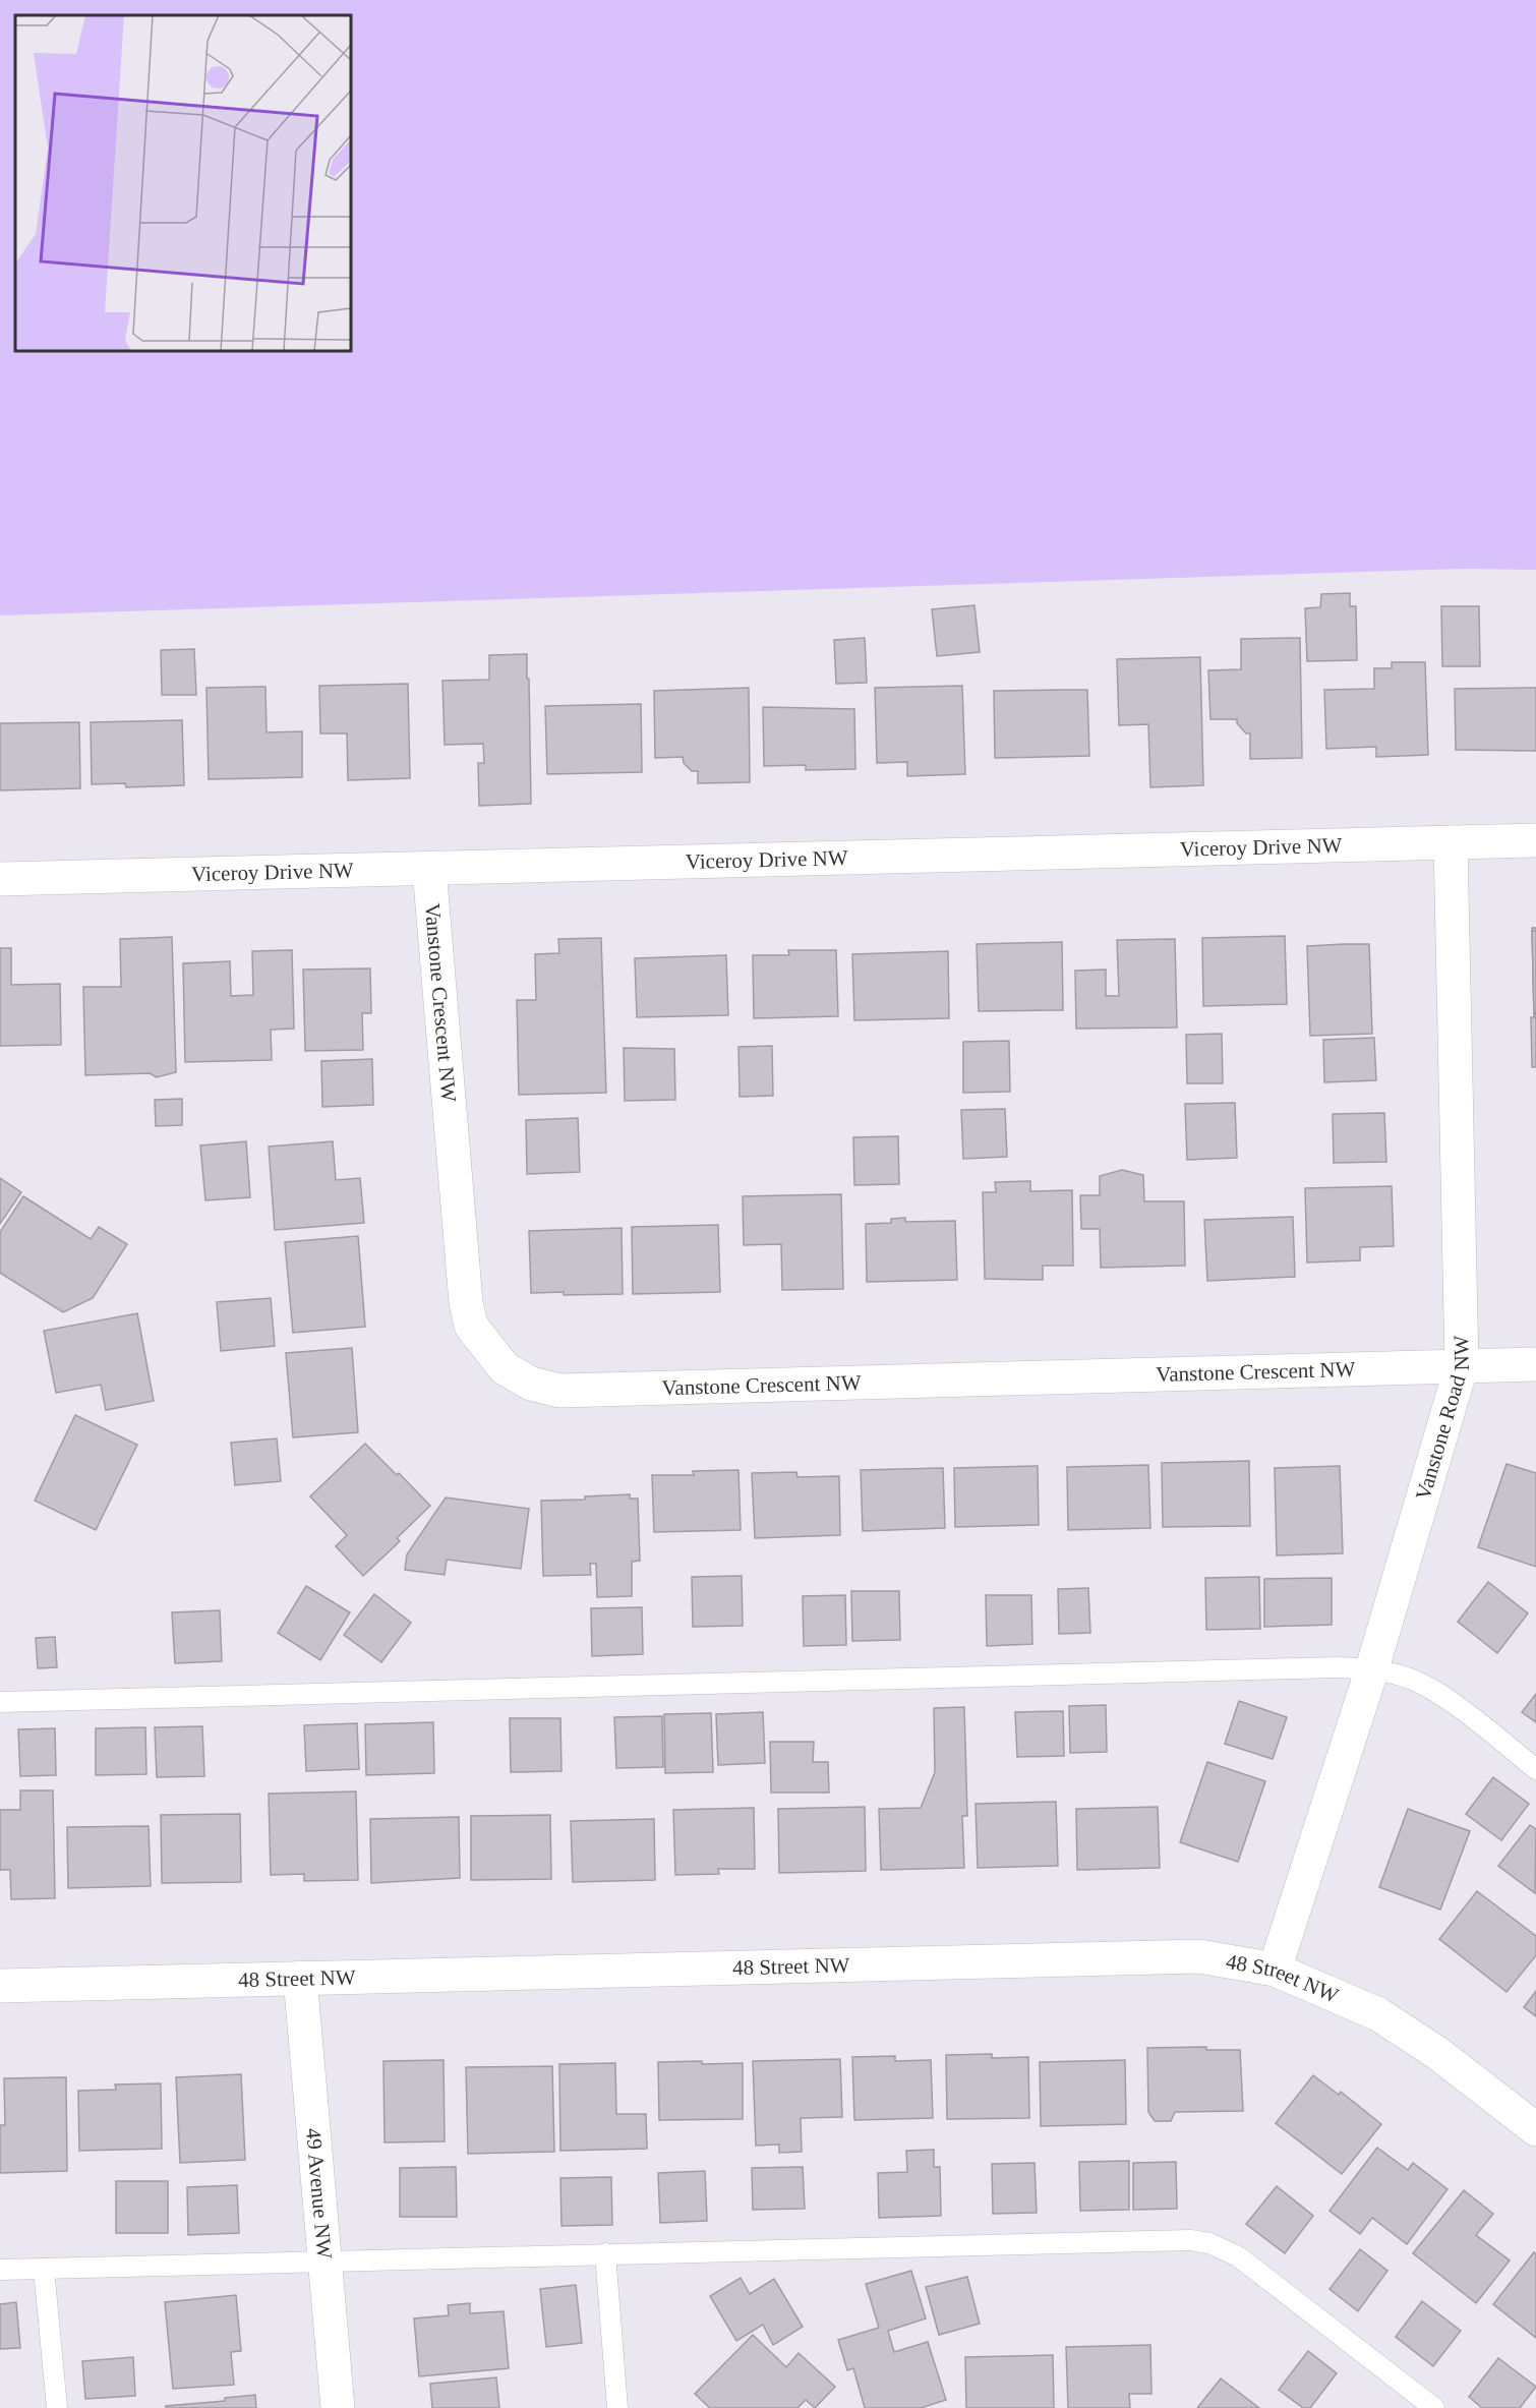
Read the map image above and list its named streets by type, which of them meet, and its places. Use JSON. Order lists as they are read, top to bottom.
{
  "streets": {
    "street": [
      "Viceroy Drive NW",
      "Vanstone Crescent NW",
      "Vanstone Road NW",
      "48 Street NW",
      "49 Avenue NW"
    ]
  },
  "crossings": [
    ["Viceroy Drive NW", "Vanstone Crescent NW"],
    ["Viceroy Drive NW", "Vanstone Road NW"],
    ["Vanstone Crescent NW", "Vanstone Road NW"],
    ["Vanstone Road NW", "48 Street NW"],
    ["48 Street NW", "49 Avenue NW"]
  ]
}
